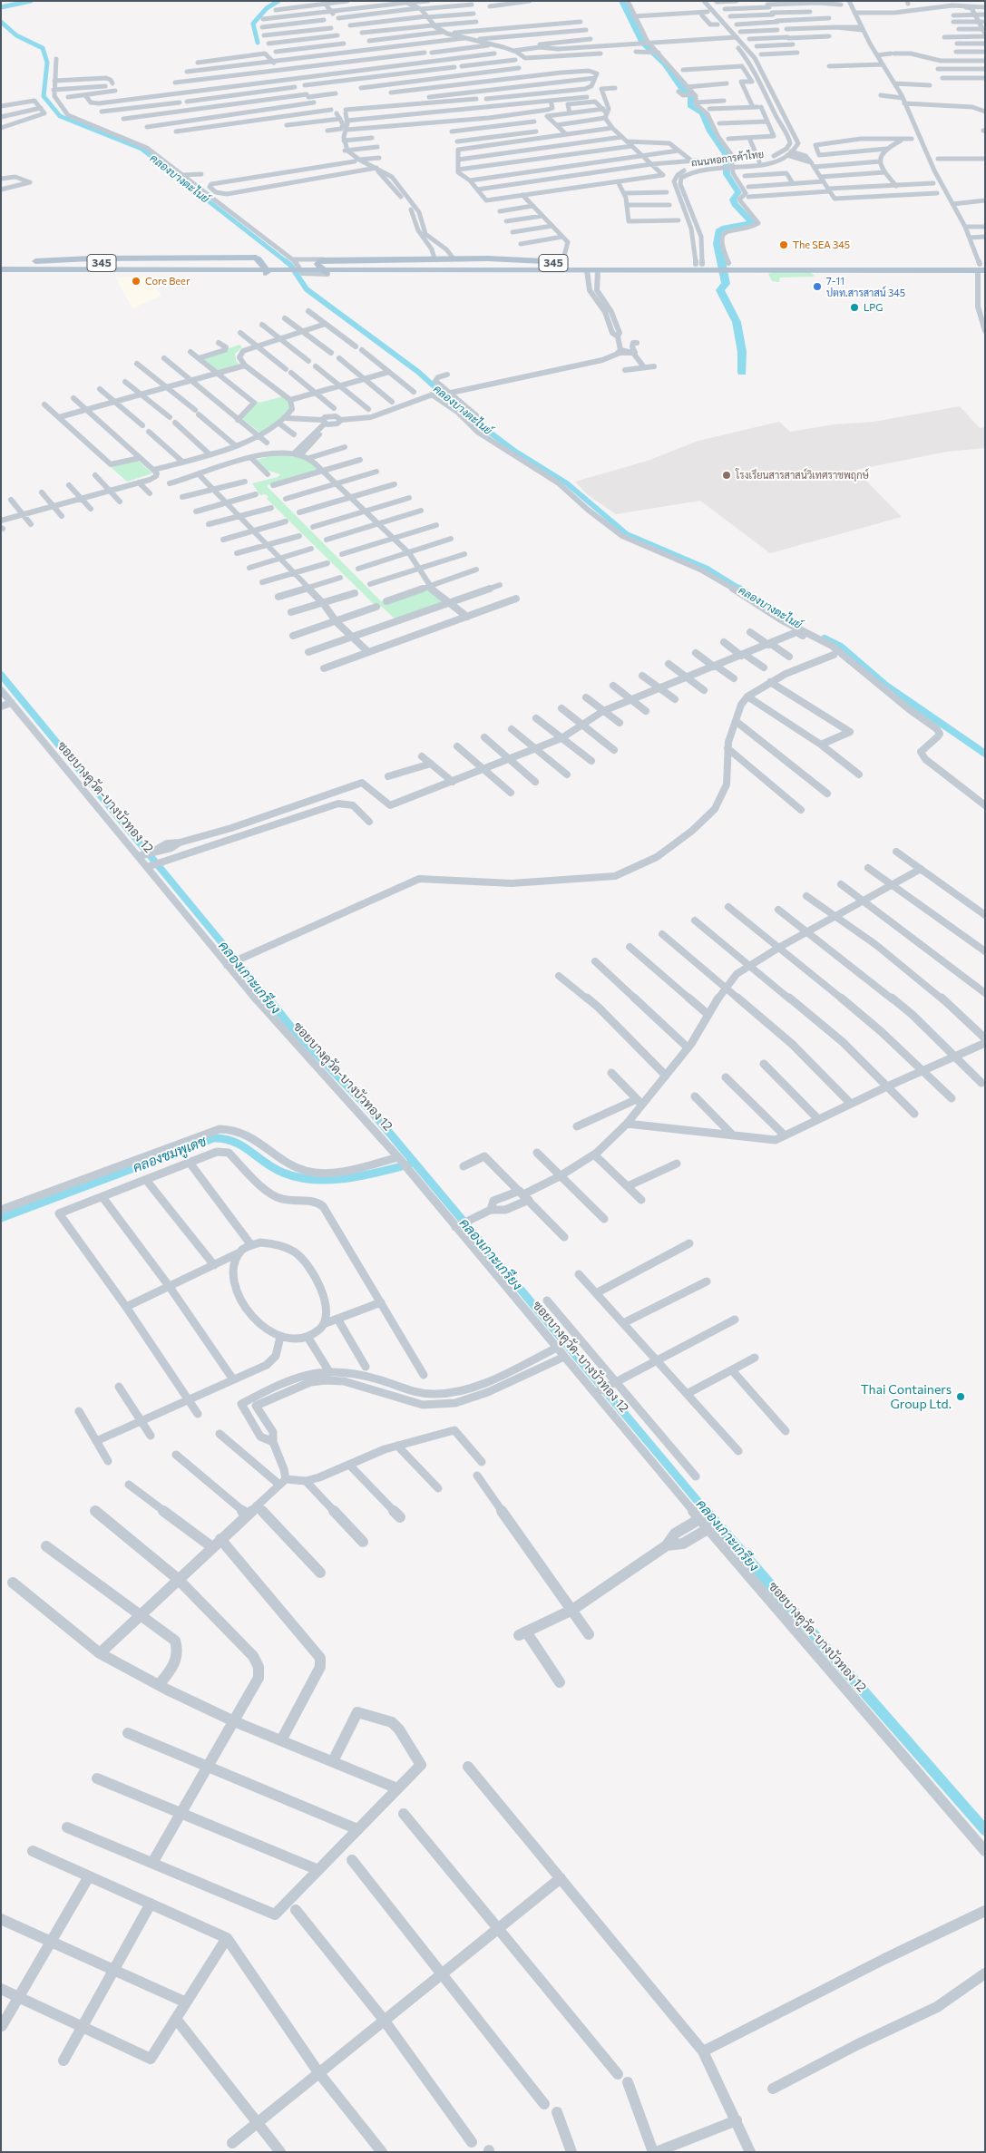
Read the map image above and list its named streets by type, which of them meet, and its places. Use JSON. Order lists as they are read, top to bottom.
{
  "streets": {
    "main road": ["345"],
    "street": ["ถนนหอการค้าไทย", "ซอยบางคูวัด-บางบัวทอง 12"]
  },
  "crossings": [
    ["ถนนหอการค้าไทย", "345"]
  ],
  "water": ["คลองบางตะไนย์", "คลองเกาะเกรียง", "คลองชมพูเดช"],
  "places": [
    "The SEA 345",
    "Core Beer",
    "7-11 ปตท.สารสาสน์ 345",
    "LPG",
    "โรงเรียนสารสาสน์วิเทศราชพฤกษ์",
    "Thai Containers Group Ltd."
  ]
}
